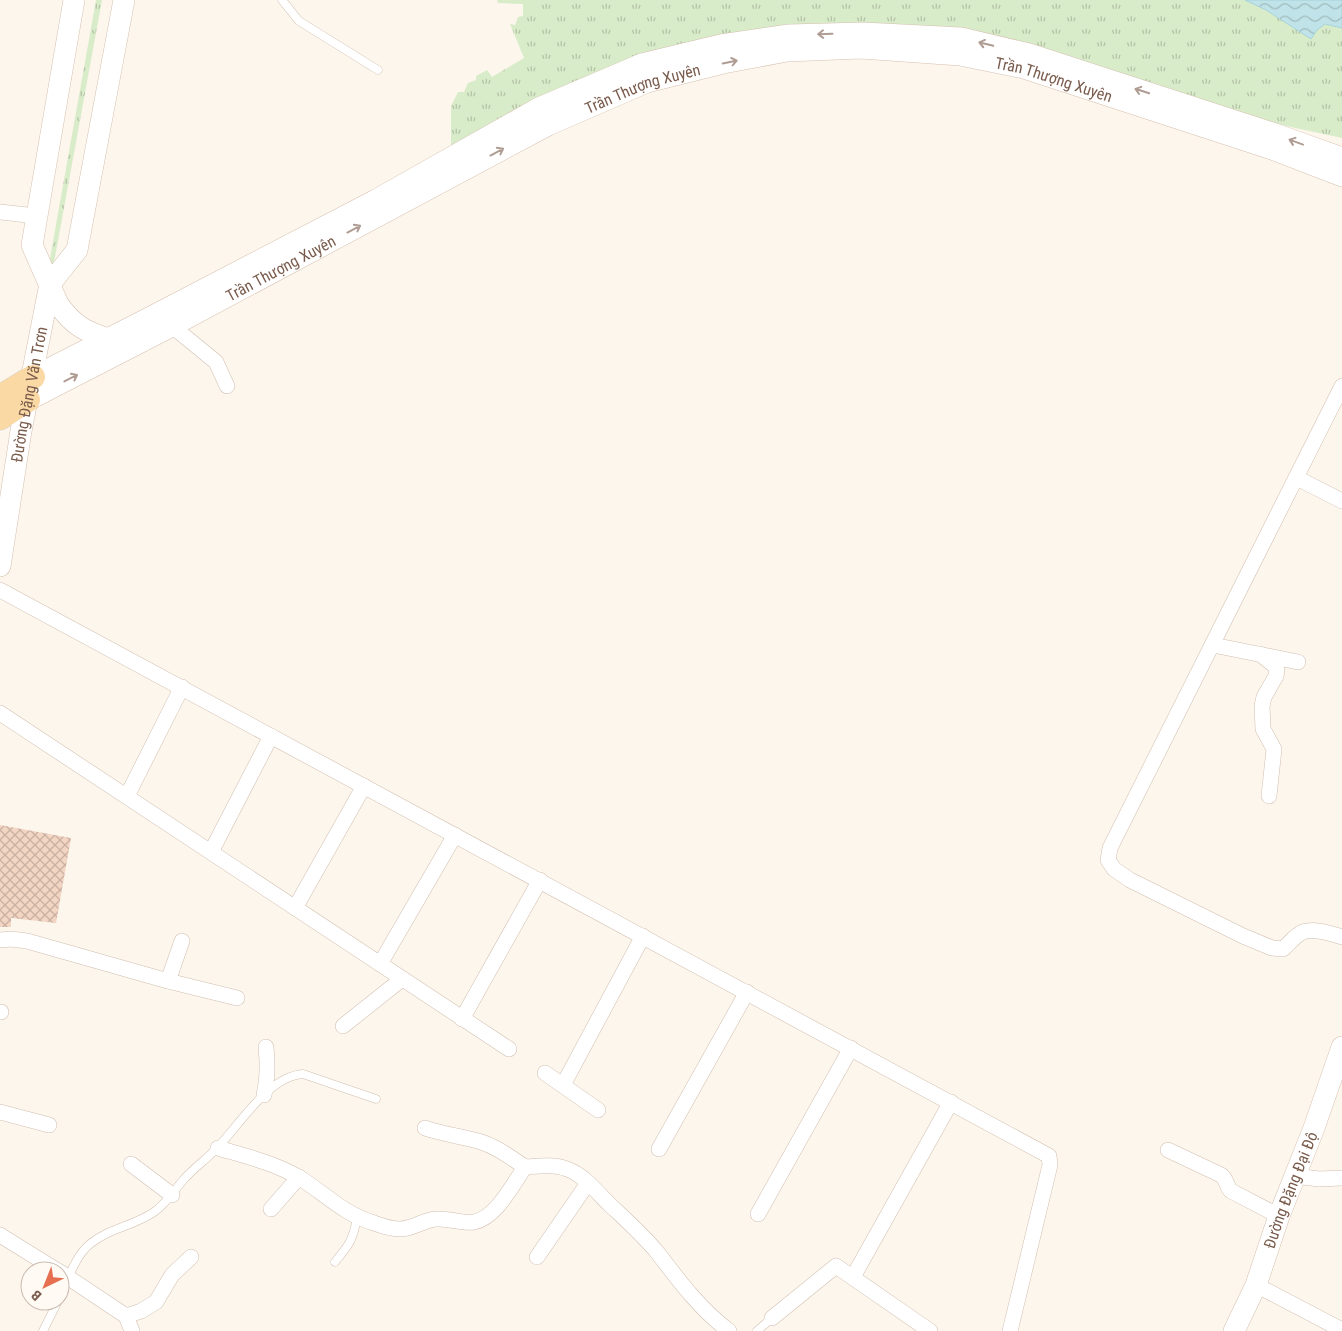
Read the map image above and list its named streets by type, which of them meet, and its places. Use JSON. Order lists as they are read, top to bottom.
{
  "streets": {
    "main road": ["Trần Thượng Xuyên", "Đường Đặng Văn Trơn", "Đường Đặng Đại Độ"]
  },
  "crossings": [
    ["Trần Thượng Xuyên", "Đường Đặng Văn Trơn"]
  ],
  "north": "bottom left"
}
